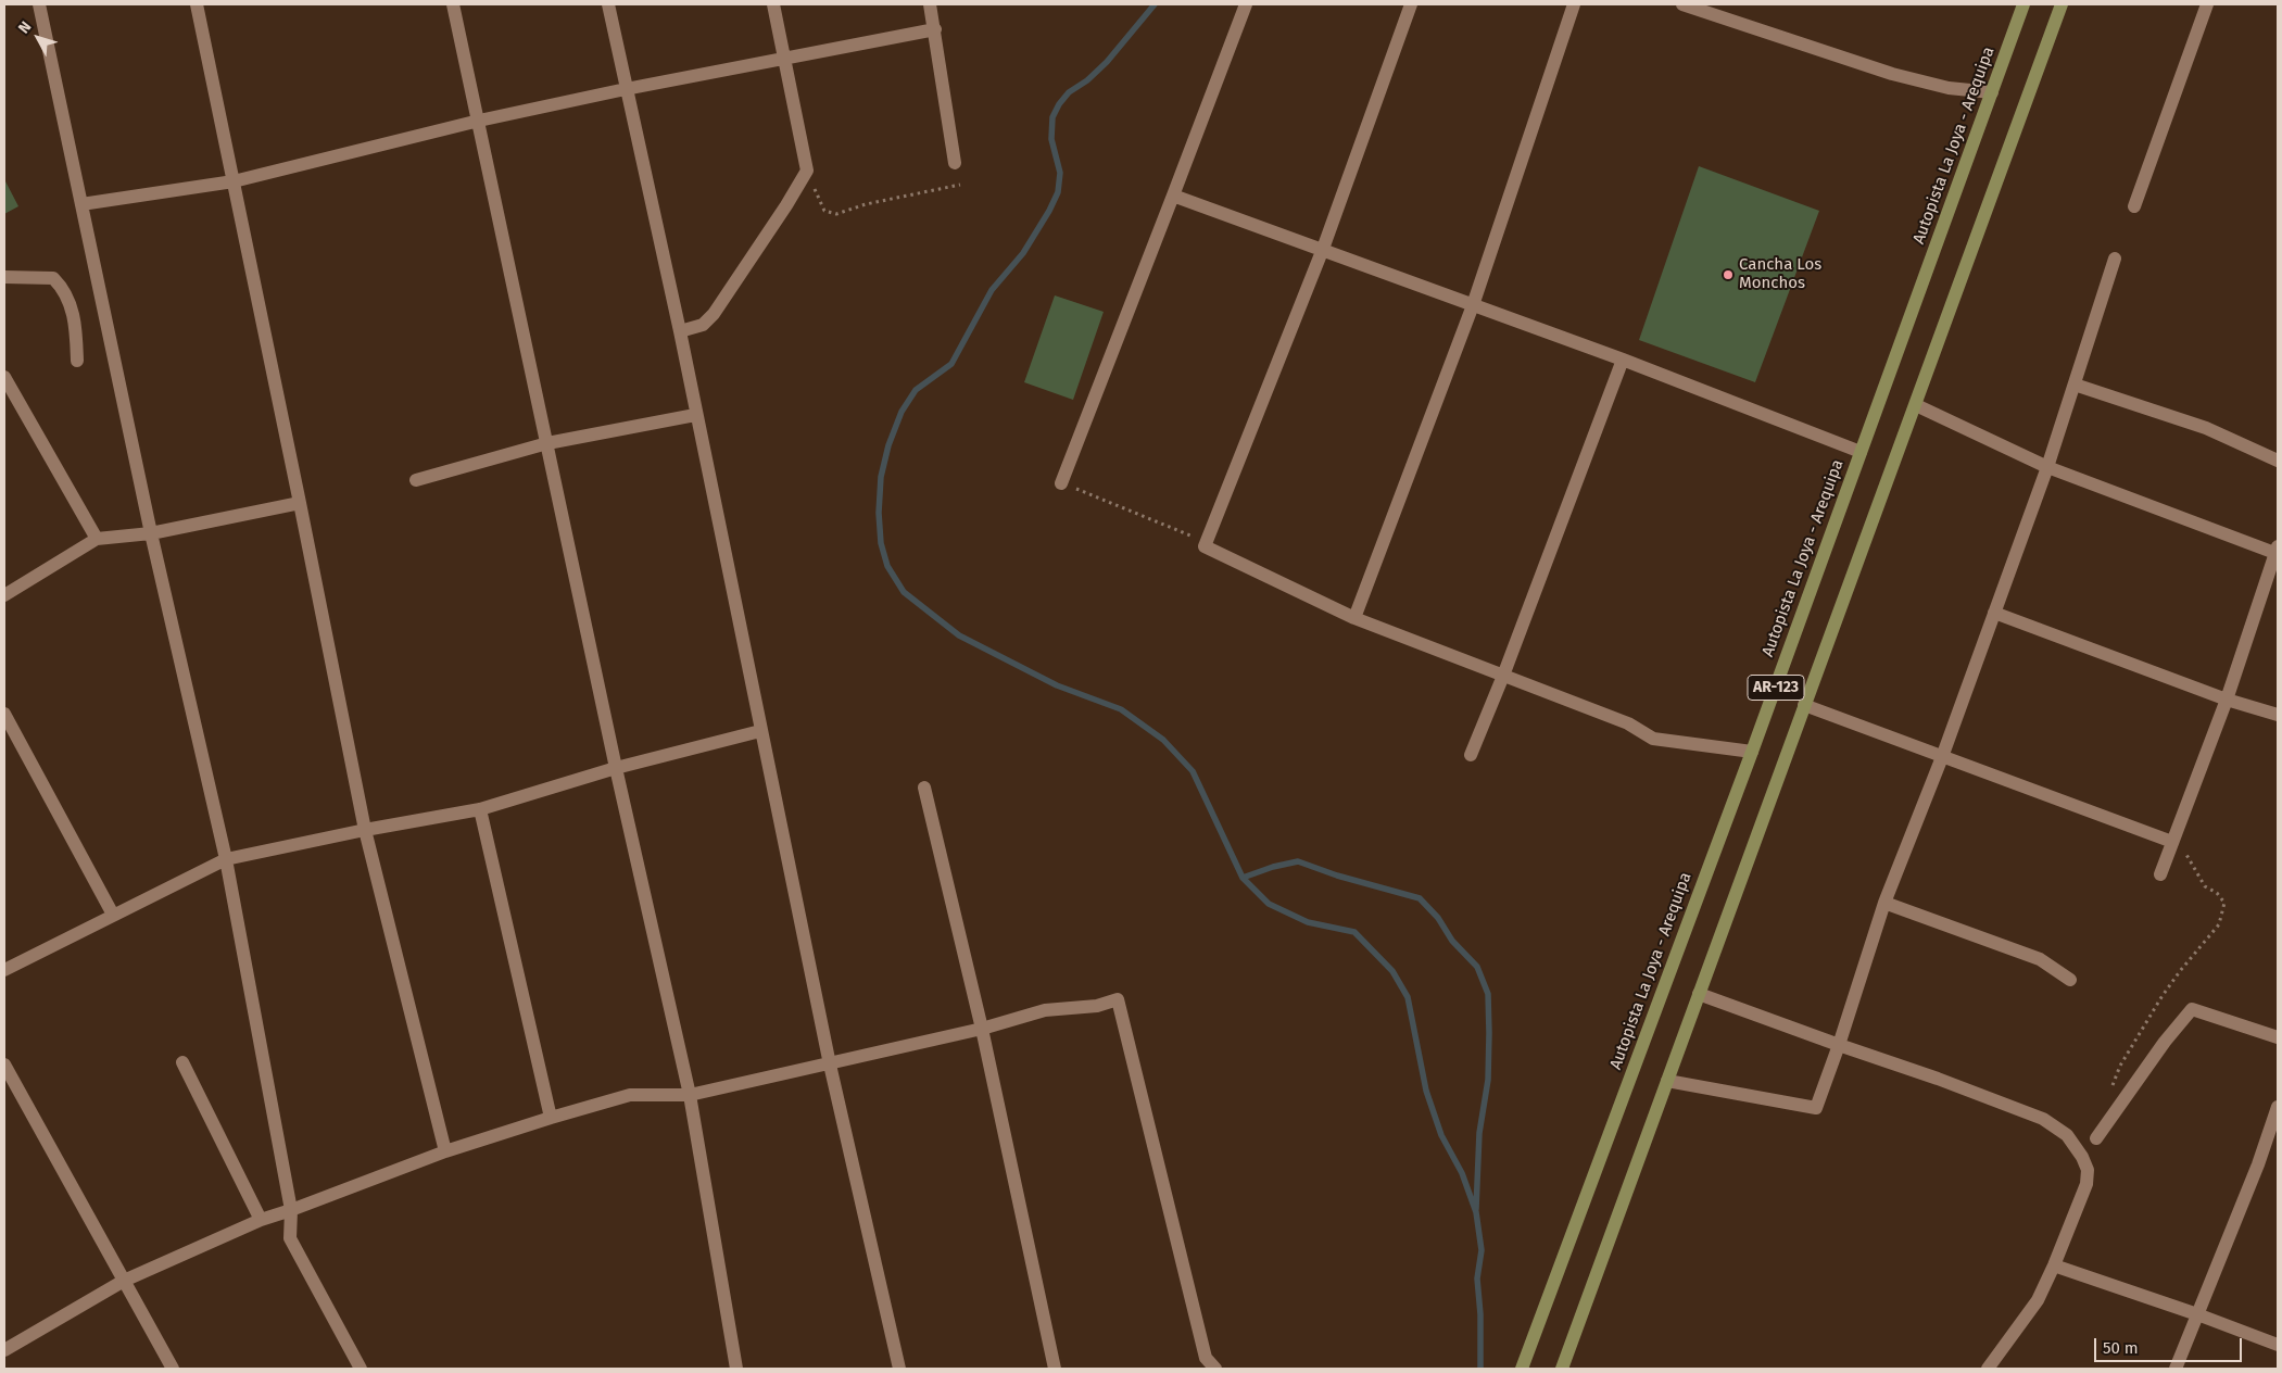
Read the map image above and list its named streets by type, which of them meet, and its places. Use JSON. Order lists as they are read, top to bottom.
{
  "streets": {
    "main road": ["Autopista La Joya - Arequipa", "AR-123"]
  },
  "places": ["Cancha Los Monchos"],
  "scale_bar": "50 m",
  "north": "top left"
}
